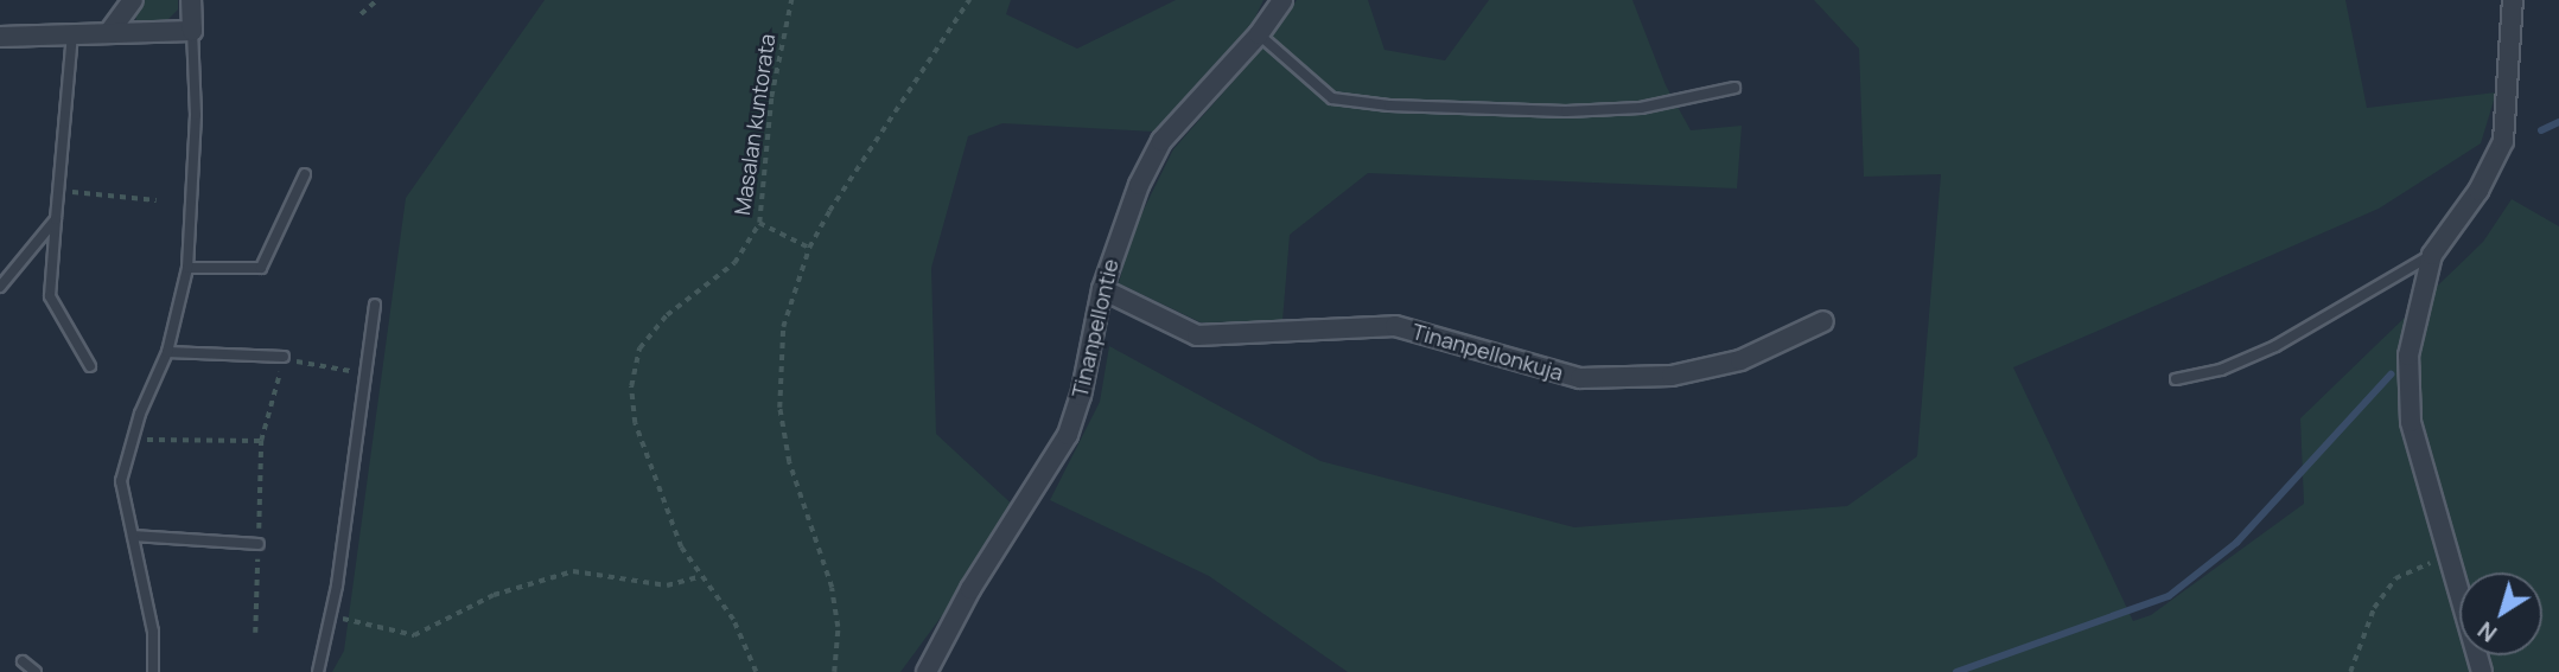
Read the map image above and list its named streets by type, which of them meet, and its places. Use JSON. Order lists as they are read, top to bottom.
{
  "streets": {
    "street": ["Tinanpellontie", "Tinanpellonkuja"],
    "path": ["Masalan kuntorata"]
  },
  "crossings": [
    ["Tinanpellontie", "Tinanpellonkuja"]
  ],
  "north": "bottom left"
}
